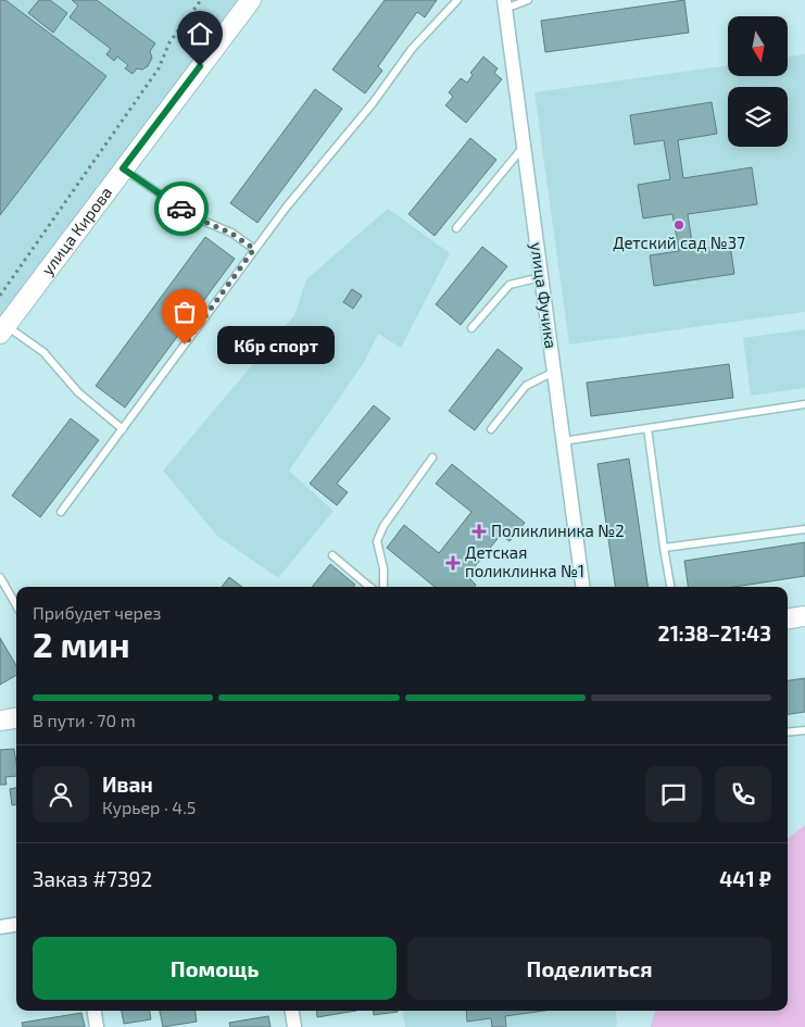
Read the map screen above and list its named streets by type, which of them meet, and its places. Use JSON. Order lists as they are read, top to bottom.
{
  "streets": {
    "main road": ["улица Кирова"],
    "street": ["улица Фучика"]
  },
  "places": {
    "other": ["Детский сад №37", "Кбр спорт"],
    "health": ["Поликлиника №2", "Детская поликлинка №1"]
  },
  "north": "bottom",
  "page": {
    "bubble": "Кбр спорт",
    "heading": ["2 мин", "Прибудет через", "21:38–21:43"],
    "panel": [
      "Иван",
      "Курьер · 4.5",
      "Заказ #7392",
      "441 ₽"
    ],
    "bar": "В пути · 70 m",
    "buttons": ["Помощь", "Поделиться"]
  }
}
